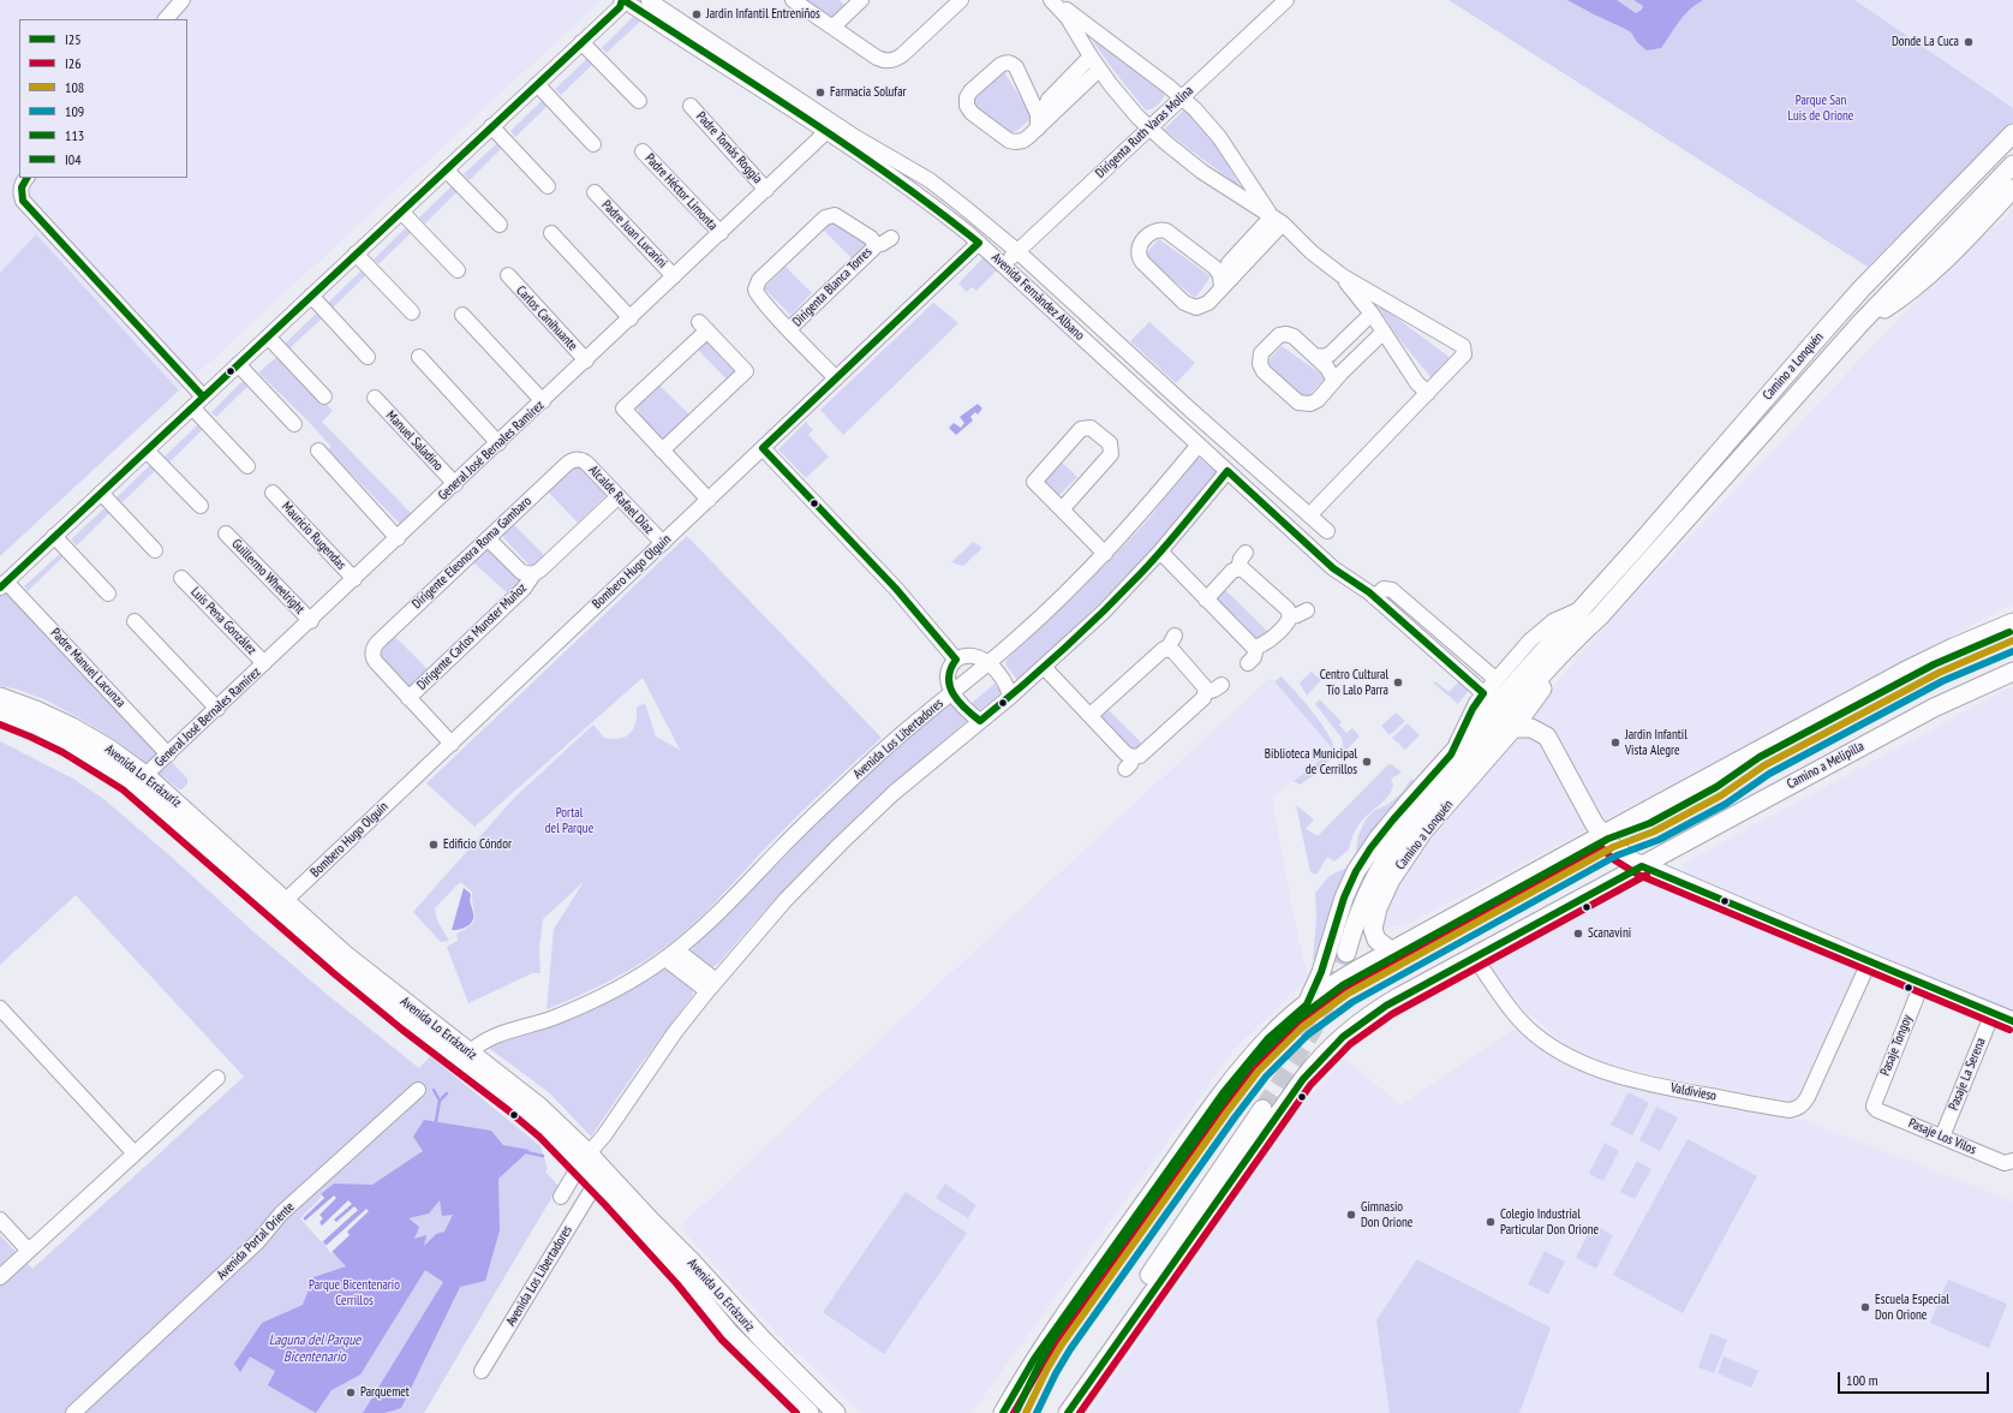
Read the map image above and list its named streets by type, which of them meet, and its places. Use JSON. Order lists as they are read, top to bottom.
{
  "streets": {
    "main road": ["Camino a Lonquén", "Camino a Melipilla", "Avenida Lo Errázuriz"],
    "street": [
      "Dirigenta Ruth Varas Molina",
      "Padre Tomás Roggia",
      "Padre Héctor Limonta",
      "Padre Juan Lucarini",
      "Dirigenta Blanca Torres",
      "Avenida Fernández Albano",
      "Carlos Canihuante",
      "Manuel Saladino",
      "General José Bernales Ramírez",
      "Alcalde Rafael Díaz",
      "Mauricio Rugendas",
      "Dirigente Eleonora Roma Gambaro",
      "Bombero Hugo Olguín",
      "Guillermo Wheelright",
      "Luis Pena González",
      "Dirigente Carlos Munster Muñoz",
      "Padre Manuel Lacunza",
      "Avenida Los Libertadores",
      "Pasaje Tongoy",
      "Pasaje La Serena",
      "Valdivieso",
      "Pasaje Los Vilos",
      "Avenida Portal Oriente"
    ]
  },
  "crossings": [
    ["Dirigenta Ruth Varas Molina", "Avenida Fernández Albano"],
    ["Padre Tomás Roggia", "General José Bernales Ramírez"],
    ["Padre Héctor Limonta", "General José Bernales Ramírez"],
    ["Padre Juan Lucarini", "General José Bernales Ramírez"],
    ["Dirigenta Blanca Torres", "Bombero Hugo Olguín"],
    ["Avenida Fernández Albano", "Camino a Lonquén"],
    ["Avenida Fernández Albano", "General José Bernales Ramírez"],
    ["Avenida Fernández Albano", "Bombero Hugo Olguín"],
    ["Avenida Fernández Albano", "Avenida Los Libertadores"],
    ["Carlos Canihuante", "General José Bernales Ramírez"],
    ["Manuel Saladino", "General José Bernales Ramírez"],
    ["General José Bernales Ramírez", "Mauricio Rugendas"],
    ["General José Bernales Ramírez", "Guillermo Wheelright"],
    ["General José Bernales Ramírez", "Luis Pena González"],
    ["General José Bernales Ramírez", "Padre Manuel Lacunza"],
    ["General José Bernales Ramírez", "Avenida Lo Errázuriz"],
    ["Alcalde Rafael Díaz", "Dirigente Eleonora Roma Gambaro"],
    ["Alcalde Rafael Díaz", "Bombero Hugo Olguín"],
    ["Alcalde Rafael Díaz", "Dirigente Carlos Munster Muñoz"],
    ["Dirigente Eleonora Roma Gambaro", "Dirigente Carlos Munster Muñoz"],
    ["Bombero Hugo Olguín", "Avenida Lo Errázuriz"],
    ["Avenida Los Libertadores", "Avenida Lo Errázuriz"],
    ["Camino a Melipilla", "Valdivieso"],
    ["Pasaje Tongoy", "Pasaje Los Vilos"],
    ["Pasaje La Serena", "Pasaje Los Vilos"]
  ],
  "water": ["Laguna del Parque Bicentenario"],
  "parks": ["Parque San Luis de Orione", "Portal del Parque", "Parque Bicentenario Cerrillos"],
  "places": [
    "Jardin Infantil Entreniños",
    "Donde La Cuca",
    "Farmacia Solufar",
    "Centro Cultural Tío Lalo Parra",
    "Jardin Infantil Vista Alegre",
    "Biblioteca Municipal de Cerrillos",
    "Edificio Cóndor",
    "Scanavini",
    "Gimnasio Don Orione",
    "Colegio Industrial Particular Don Orione",
    "Escuela Especial Don Orione",
    "Parquemet"
  ],
  "lines": [
    "transit line I25",
    "transit line 113",
    "transit line 108",
    "transit line 109",
    "transit line I26",
    "transit line I04"
  ],
  "legend": [
    "I25",
    "I26",
    "108",
    "109",
    "113",
    "I04"
  ],
  "scale_bar": "100 m"
}
